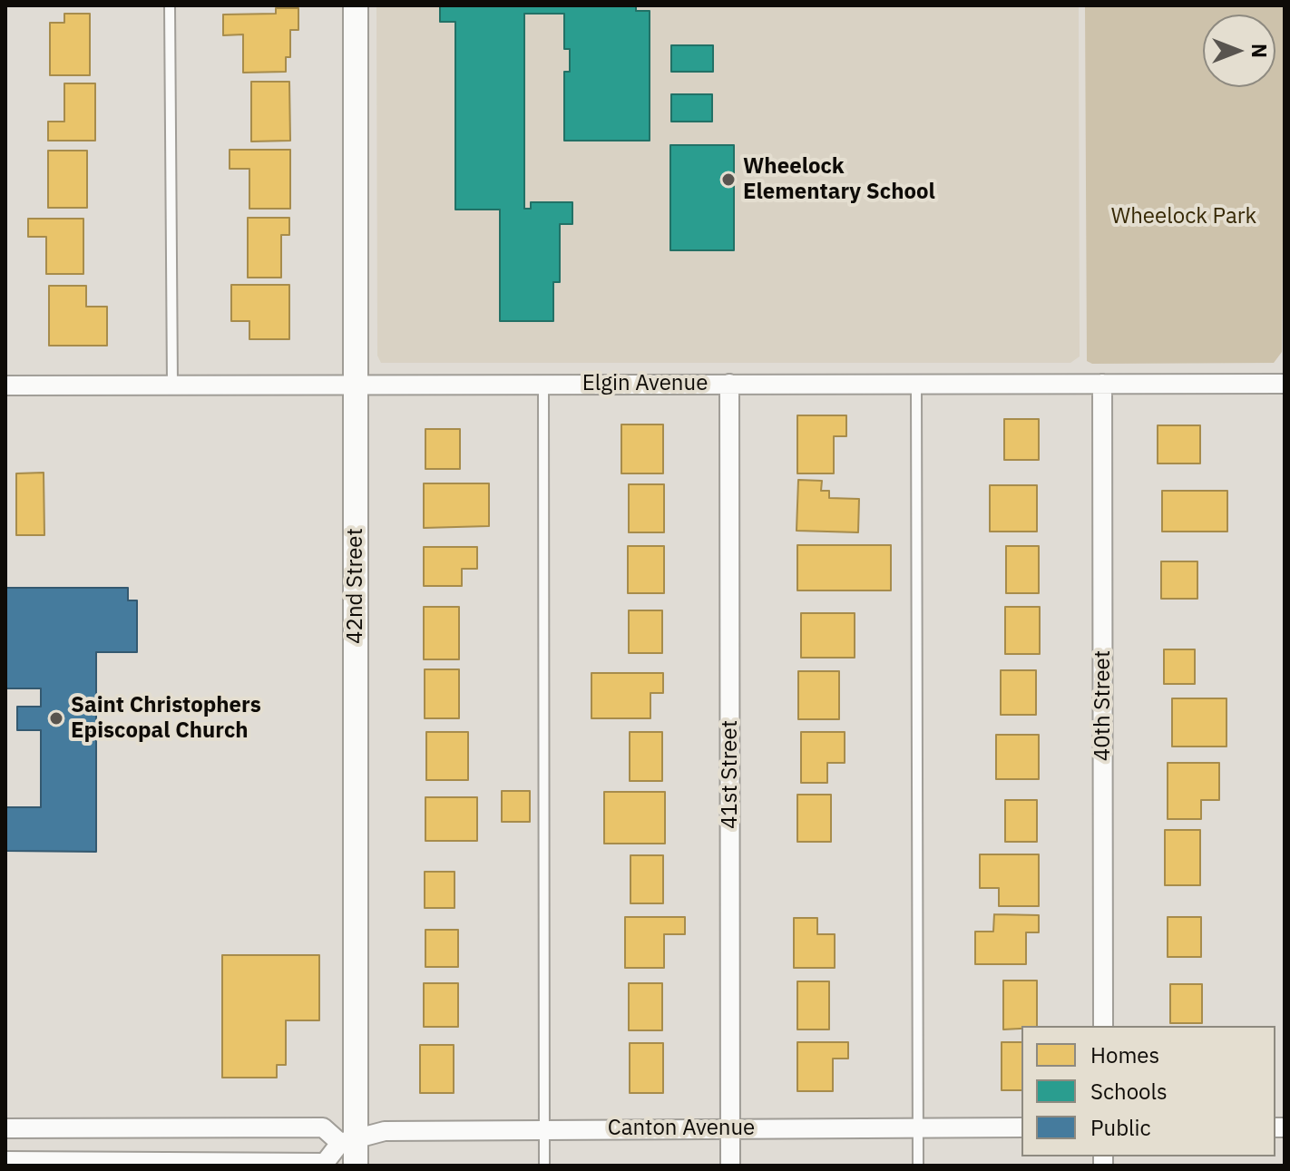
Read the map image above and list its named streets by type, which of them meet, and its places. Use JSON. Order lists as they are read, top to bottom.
{
  "streets": {
    "street": [
      "Elgin Avenue",
      "42nd Street",
      "40th Street",
      "41st Street",
      "Canton Avenue"
    ]
  },
  "crossings": [
    ["Elgin Avenue", "42nd Street"],
    ["Elgin Avenue", "40th Street"],
    ["Elgin Avenue", "41st Street"],
    ["42nd Street", "Canton Avenue"],
    ["41st Street", "Canton Avenue"]
  ],
  "parks": ["Wheelock Park"],
  "places": ["Wheelock Elementary School", "Saint Christophers Episcopal Church"],
  "legend": ["Homes", "Schools", "Public"],
  "north": "right"
}
